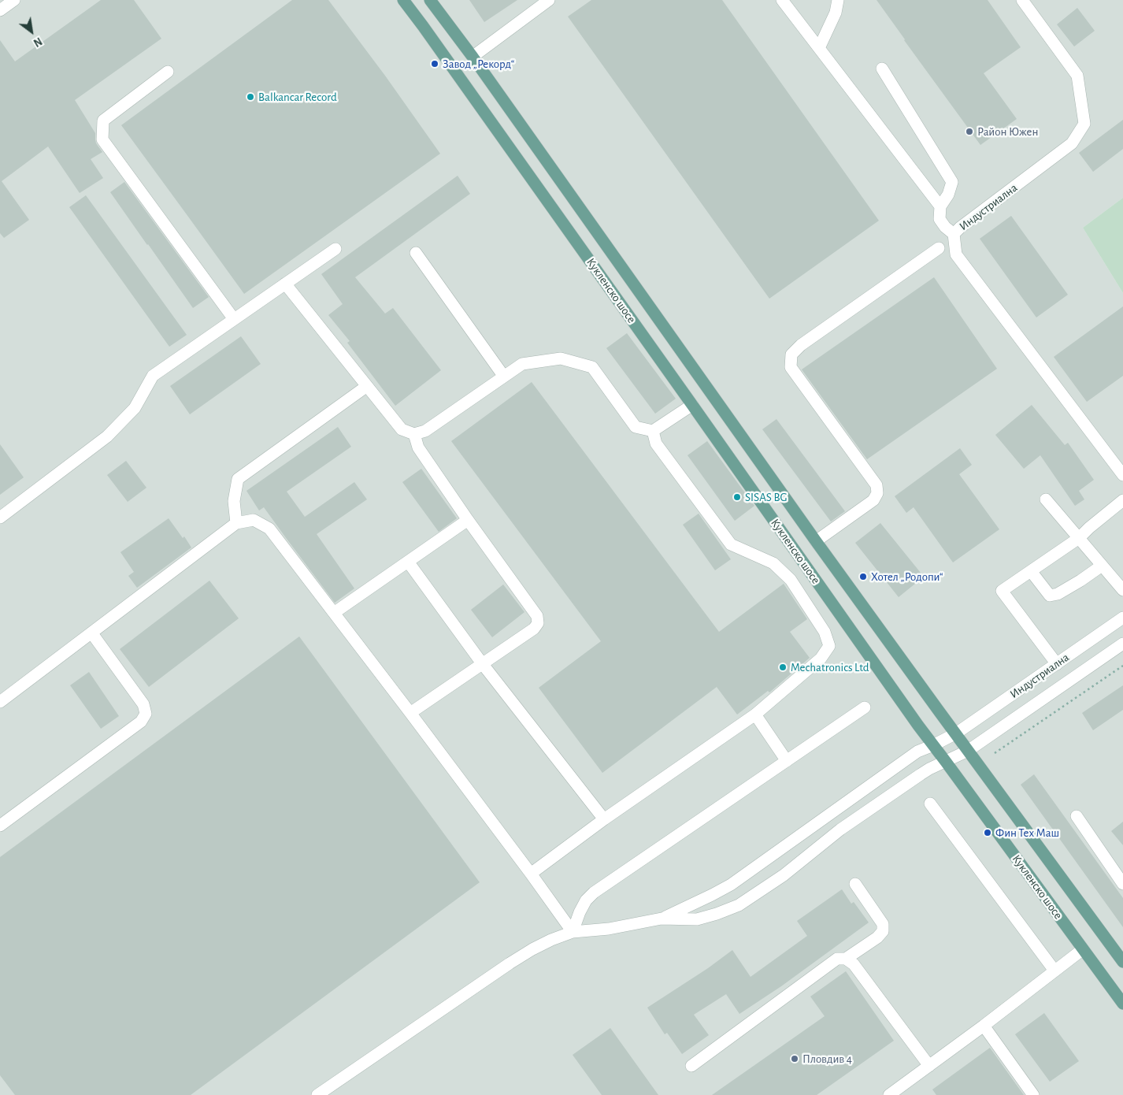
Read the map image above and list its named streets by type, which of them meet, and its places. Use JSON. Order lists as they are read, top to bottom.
{
  "streets": {
    "main road": ["Кукленско шосе"],
    "street": ["Индустриална"]
  },
  "crossings": [
    ["Индустриална", "Кукленско шосе"]
  ],
  "places": [
    "Завод „Рекорд“",
    "Balkancar Record",
    "Район Южен",
    "SISAS BG",
    "Хотел „Родопи“",
    "Mechatronics Ltd",
    "Фин Тех Маш",
    "Пловдив 4"
  ],
  "north": "bottom right"
}
